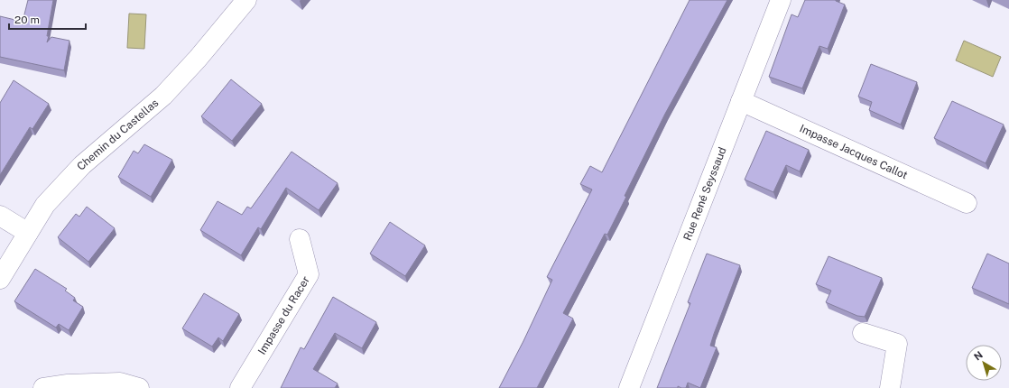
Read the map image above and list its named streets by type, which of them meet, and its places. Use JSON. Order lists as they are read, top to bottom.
{
  "streets": {
    "street": [
      "Chemin du Castellas",
      "Impasse Jacques Callot",
      "Rue René Seyssaud",
      "Impasse du Racer"
    ]
  },
  "crossings": [
    ["Impasse Jacques Callot", "Rue René Seyssaud"]
  ],
  "scale_bar": "20 m",
  "north": "top left"
}
